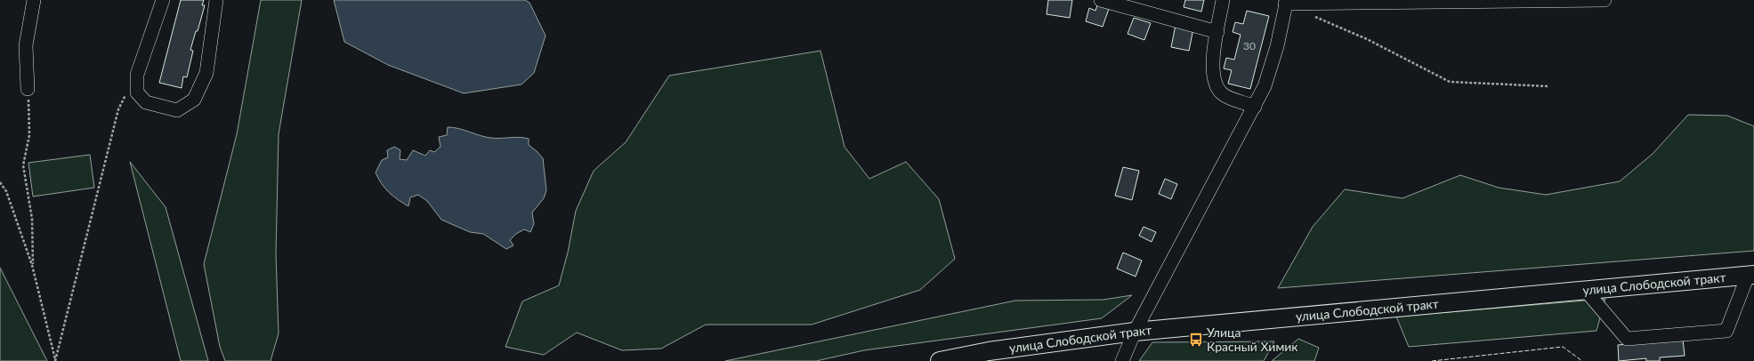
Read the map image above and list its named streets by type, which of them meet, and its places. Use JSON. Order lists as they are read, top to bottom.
{
  "streets": {
    "main road": ["улица Слободской тракт"]
  },
  "places": {
    "bus stop": ["Улица Красный Химик"]
  },
  "house_numbers": ["30"]
}
